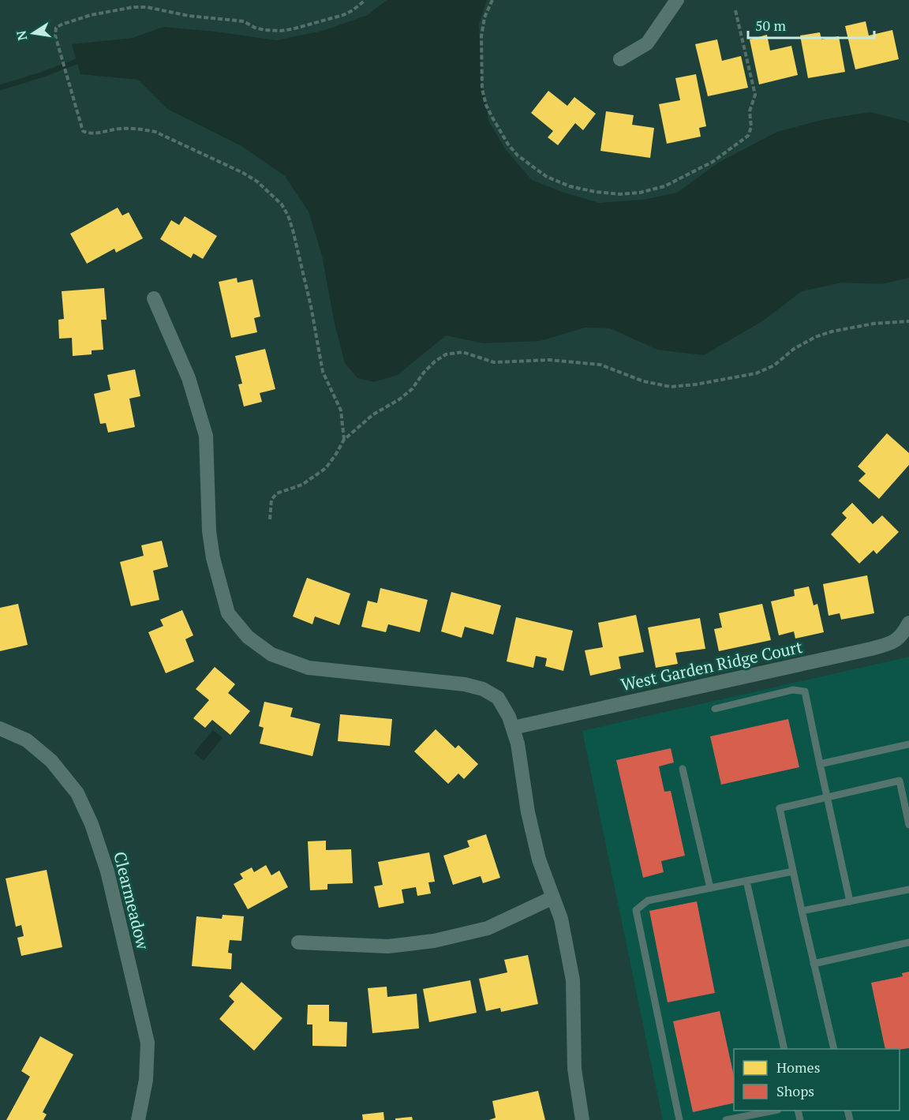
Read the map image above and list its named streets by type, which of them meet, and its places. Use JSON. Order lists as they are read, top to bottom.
{
  "streets": {
    "street": ["West Garden Ridge Court", "Clearmeadow"]
  },
  "legend": ["Homes", "Shops"],
  "scale_bar": "50 m",
  "north": "left"
}
